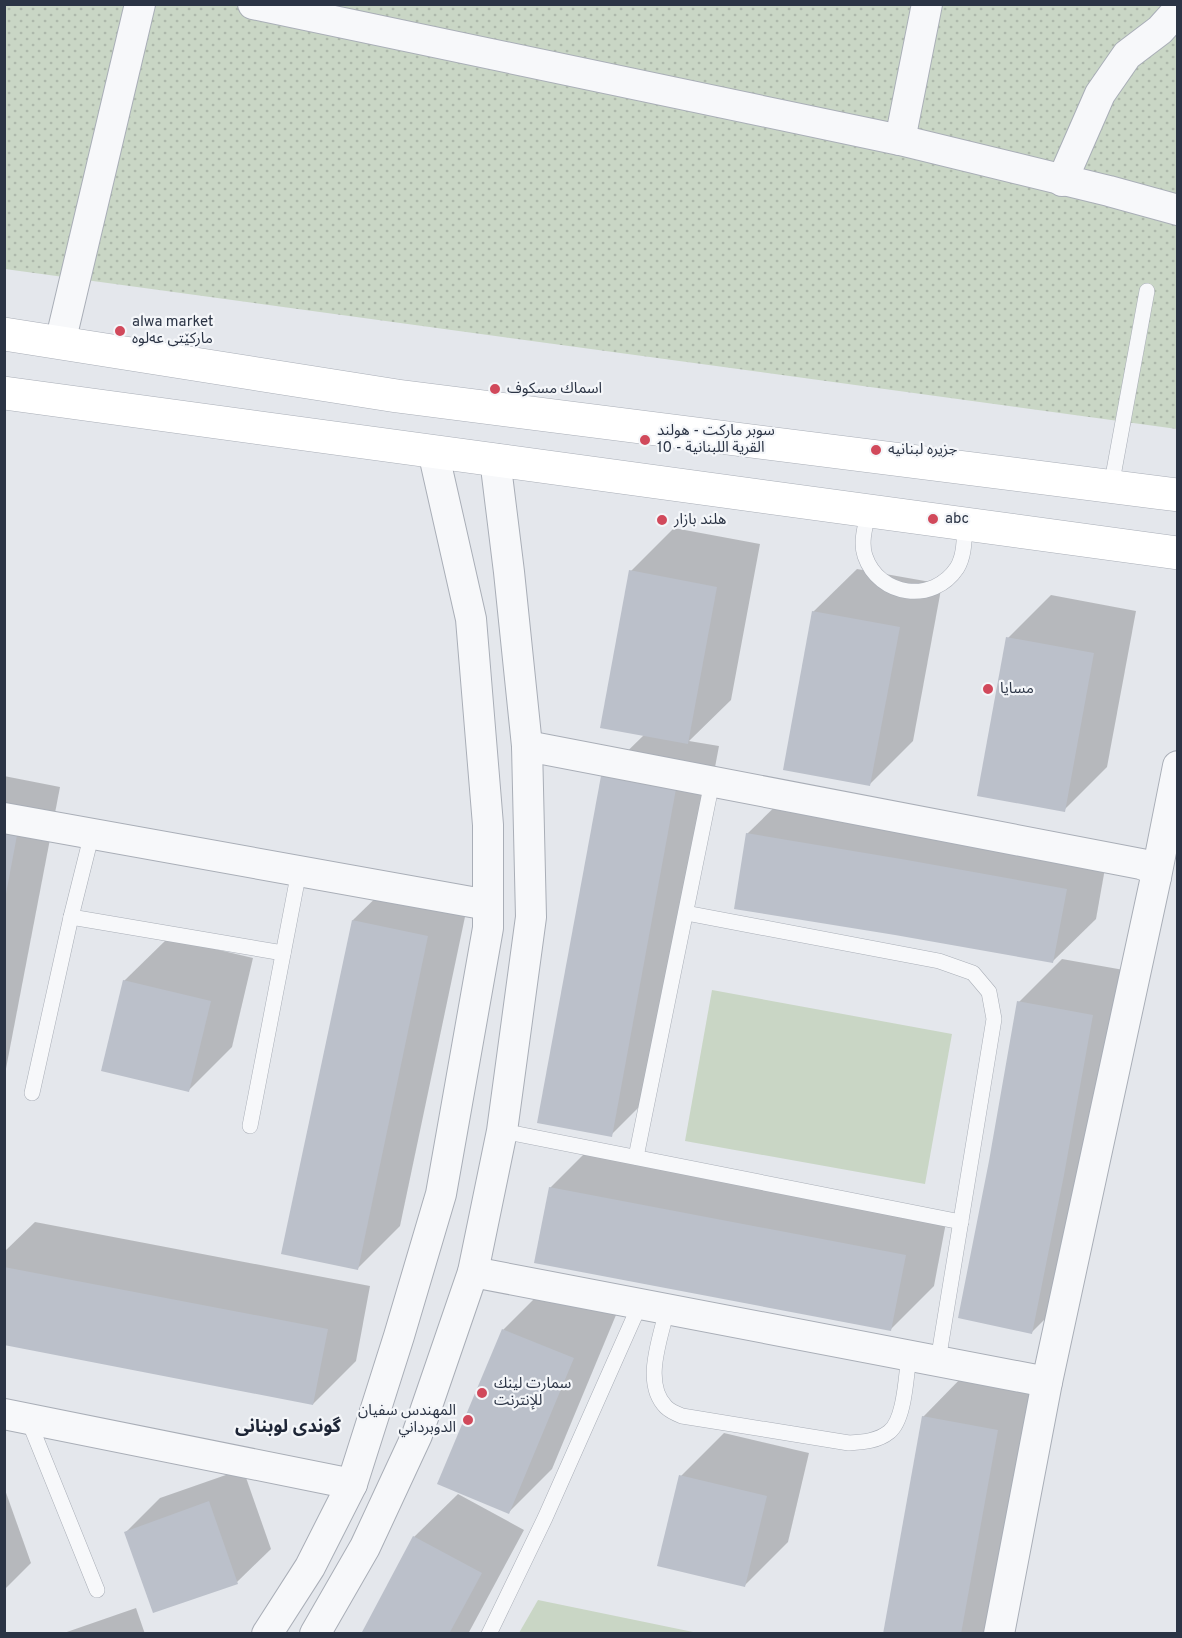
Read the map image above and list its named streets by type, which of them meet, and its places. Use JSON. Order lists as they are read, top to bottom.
{
  "districts": ["گوندی لوبنانی"],
  "places": [
    "alwa market مارکێتی عەلوە",
    "اسماك مسكوف",
    "سوبر ماركت - هولند 10 - القرية اللبنانية",
    "جزيره لبنانيه",
    "abc",
    "هلند بازار",
    "مسايا",
    "سمارت لينك للإنترنت",
    "المهندس سفيان الدوبرداني"
  ]
}
